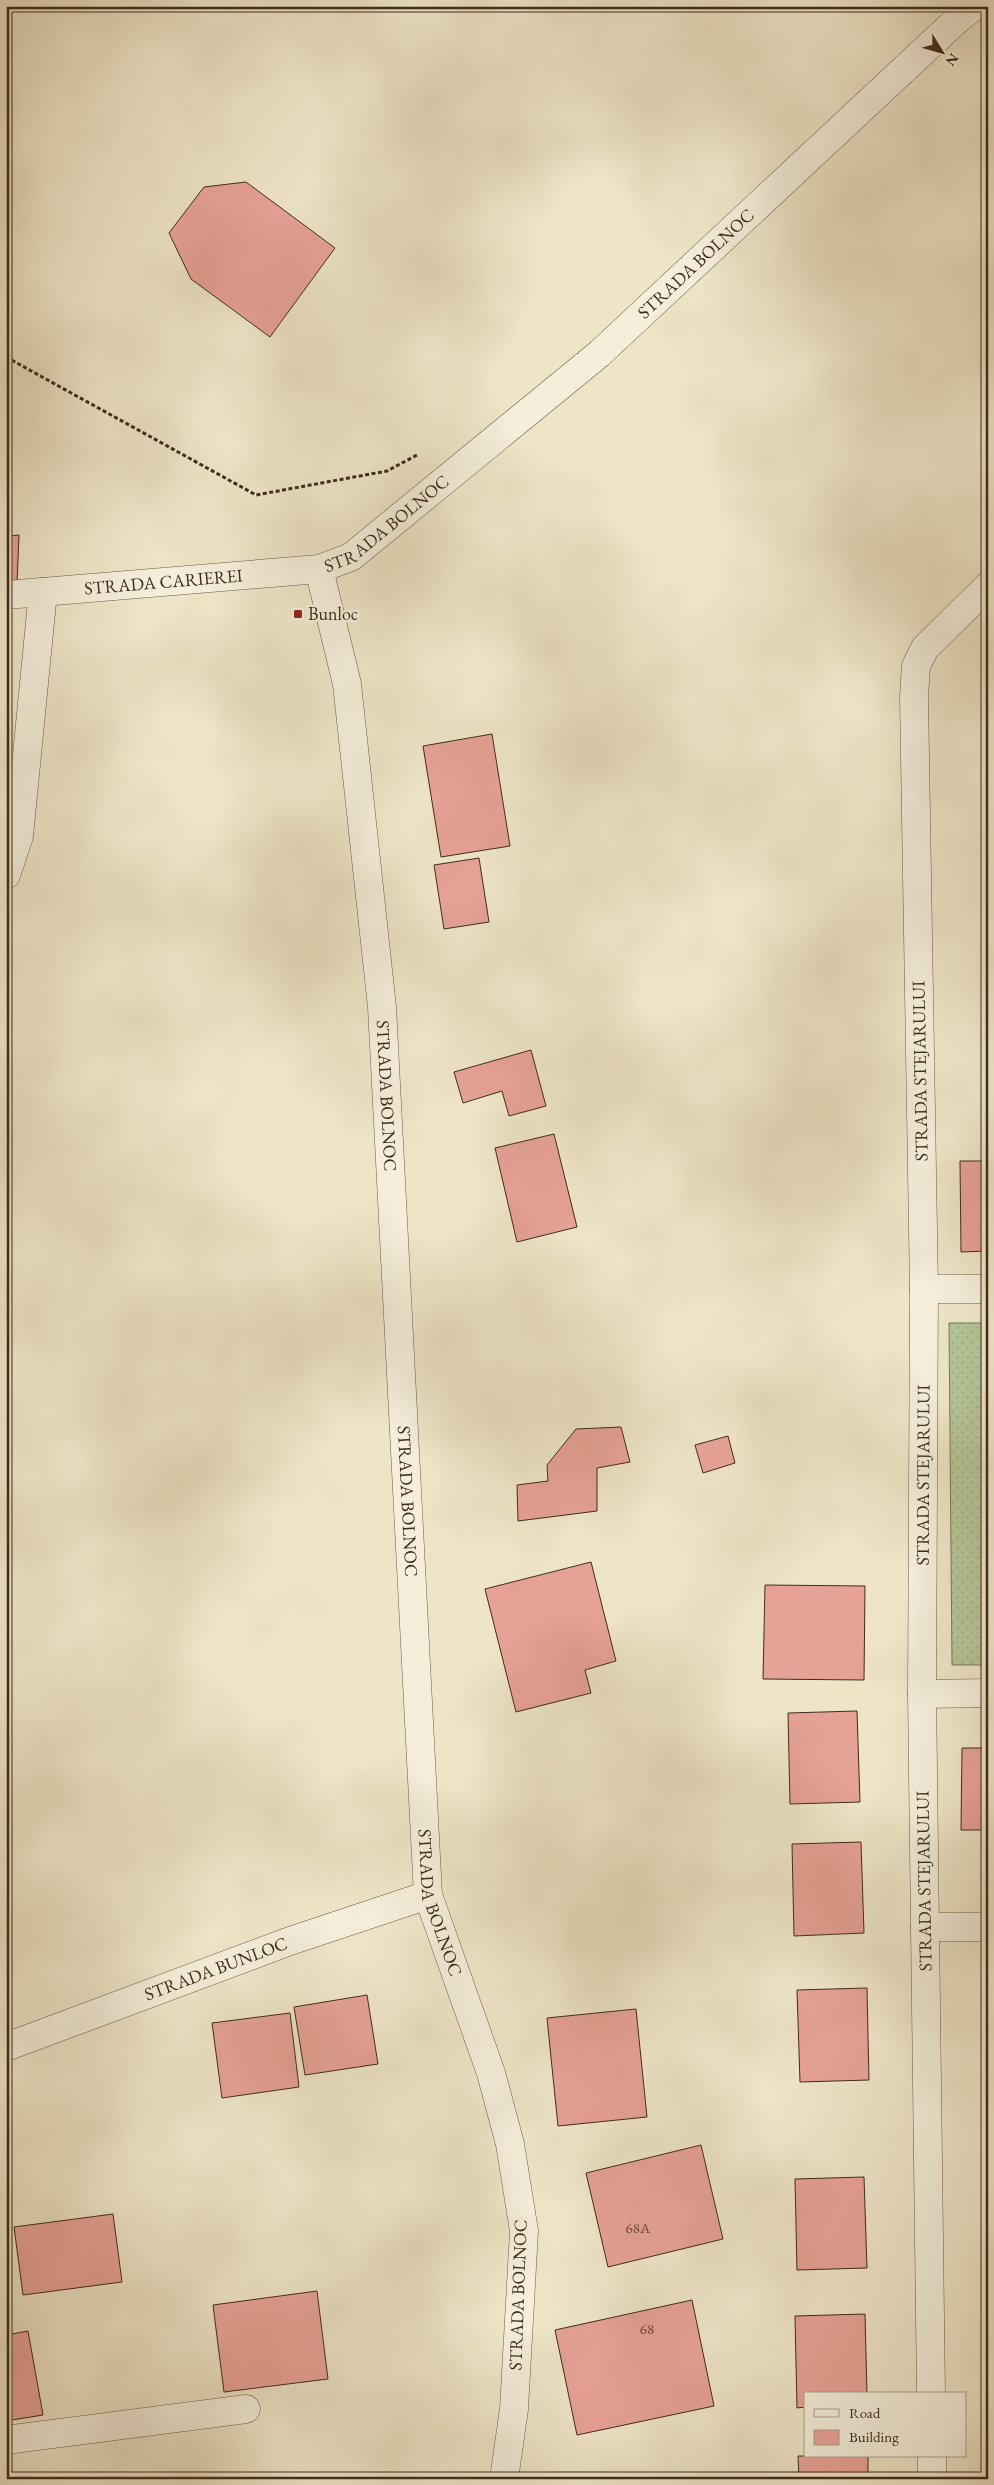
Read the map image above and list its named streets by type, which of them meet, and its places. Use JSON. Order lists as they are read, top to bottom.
{
  "streets": {
    "street": [
      "STRADA BOLNOC",
      "STRADA CARIEREI",
      "STRADA STEJARULUI",
      "STRADA BUNLOC"
    ]
  },
  "crossings": [
    ["STRADA BOLNOC", "STRADA CARIEREI"],
    ["STRADA BOLNOC", "STRADA BUNLOC"]
  ],
  "places": {
    "transit": ["Bunloc"]
  },
  "house_numbers": ["68A", "68"],
  "legend": ["Road", "Building"],
  "north": "bottom right"
}
